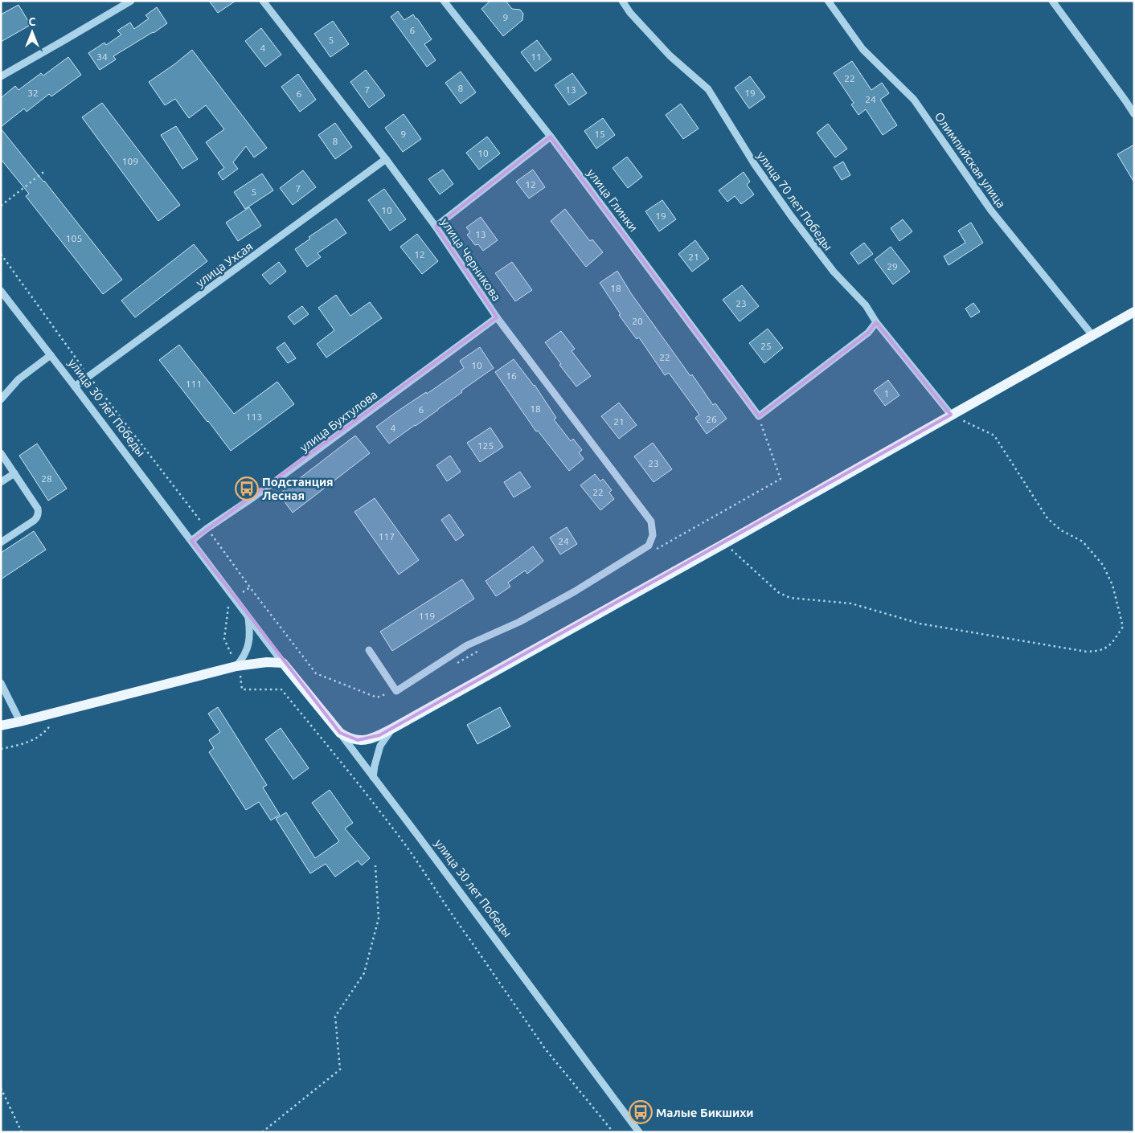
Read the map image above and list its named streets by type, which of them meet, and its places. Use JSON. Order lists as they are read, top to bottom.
{
  "streets": {
    "main road": ["улица 30 лет Победы"],
    "street": [
      "Олимпийская улица",
      "улица Глинки",
      "улица 70 лет Победы",
      "улица Черникова",
      "улица Ухсая",
      "улица Бухтулова"
    ]
  },
  "crossings": [
    ["улица Глинки", "улица 70 лет Победы"],
    ["улица Черникова", "улица Ухсая"],
    ["улица Черникова", "улица Бухтулова"],
    ["улица Ухсая", "улица 30 лет Победы"],
    ["улица 30 лет Победы", "улица Бухтулова"]
  ],
  "places": {
    "bus stop": ["Подстанция Лесная", "Малые Бикшихи"]
  },
  "house_numbers": [
    "9",
    "6",
    "5",
    "4",
    "34",
    "11",
    "22",
    "8",
    "7",
    "13",
    "32",
    "19",
    "6",
    "24",
    "9",
    "15",
    "8",
    "10",
    "109",
    "12",
    "7",
    "5",
    "10",
    "19",
    "13",
    "105",
    "12",
    "21",
    "29",
    "18",
    "23",
    "20",
    "25",
    "22",
    "10",
    "16",
    "111",
    "1",
    "18",
    "6",
    "113",
    "26",
    "21",
    "4",
    "125",
    "23",
    "28",
    "22",
    "117",
    "24",
    "119"
  ],
  "north": "top"
}
